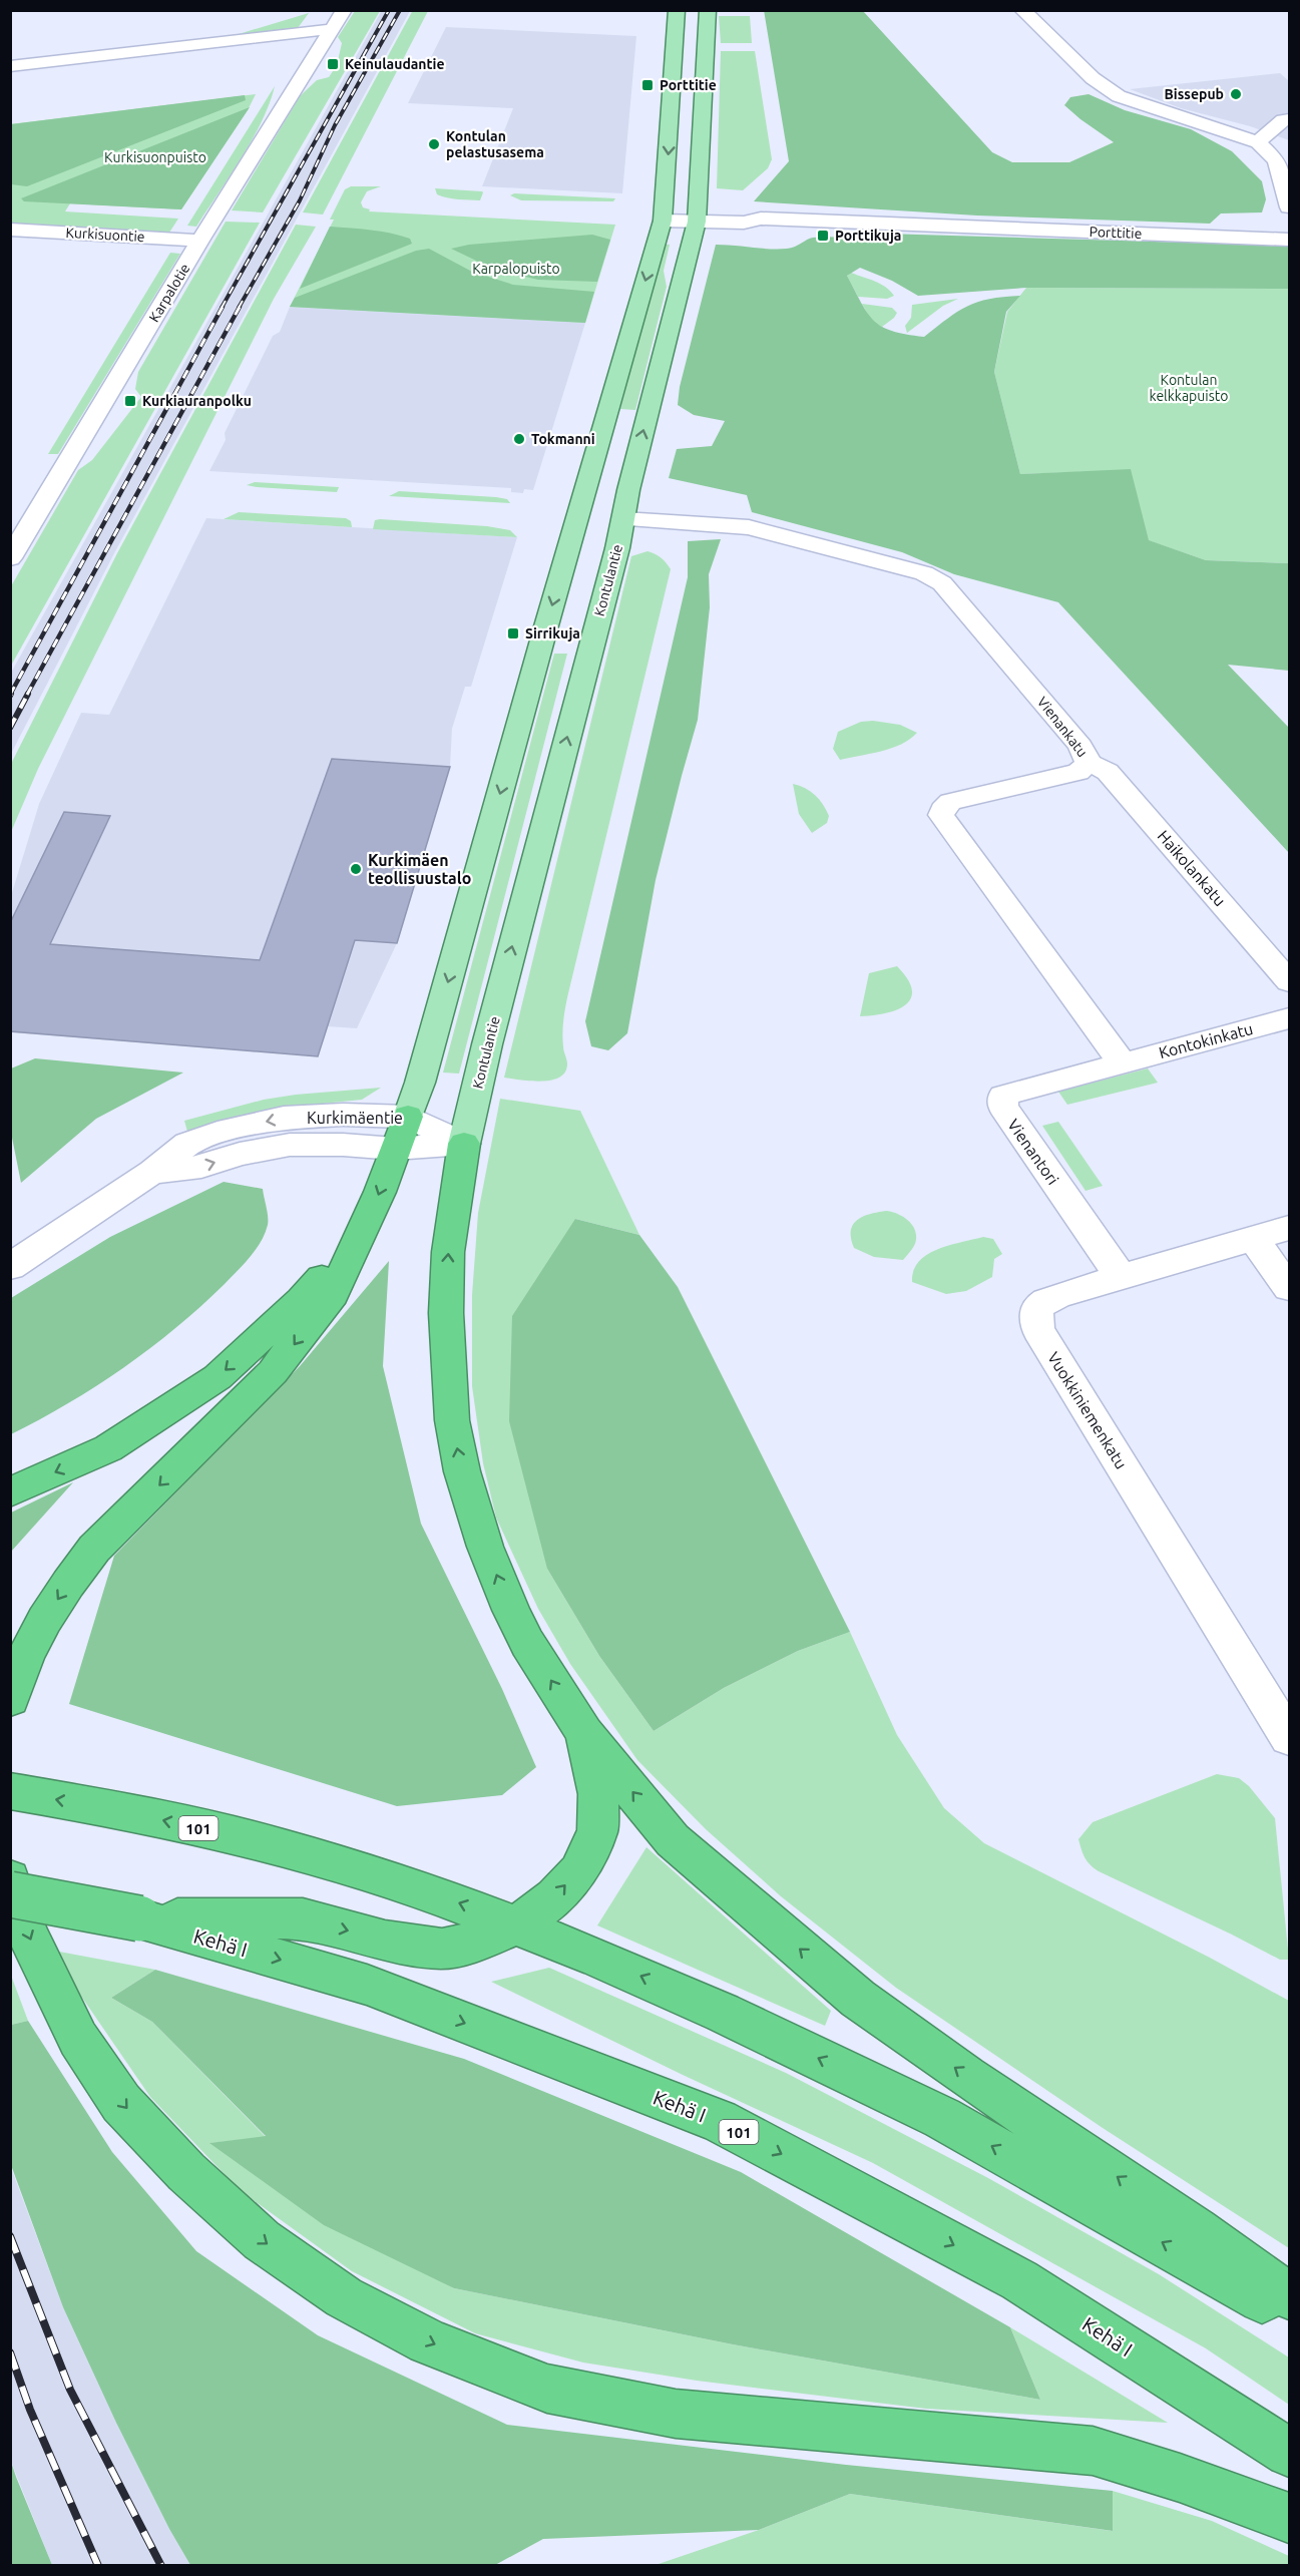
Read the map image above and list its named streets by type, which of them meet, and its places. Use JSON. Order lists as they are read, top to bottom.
{
  "streets": {
    "highway": ["101", "Kehä I"],
    "main road": ["Kontulantie"],
    "street": [
      "Porttitie",
      "Kurkisuontie",
      "Karpalotie",
      "Vienankatu",
      "Haikolankatu",
      "Kontokinkatu",
      "Kurkimäentie",
      "Vienantori",
      "Vuokkiniemenkatu"
    ]
  },
  "crossings": [
    ["Porttitie", "Kontulantie"],
    ["Kurkisuontie", "Karpalotie"],
    ["Kontulantie", "Vienankatu"],
    ["Kontulantie", "Kurkimäentie"],
    ["Vienankatu", "Haikolankatu"],
    ["Vienankatu", "Kontokinkatu"],
    ["Vienankatu", "Vienantori"],
    ["Kontokinkatu", "Vienantori"],
    ["Vienantori", "Vuokkiniemenkatu"]
  ],
  "parks": ["Kurkisuonpuisto", "Karpalopuisto", "Kontulan kelkkapuisto"],
  "places": {
    "transit": [
      "Keinulaudantie",
      "Porttitie",
      "Porttikuja",
      "Kurkiauranpolku",
      "Sirrikuja"
    ],
    "other": [
      "Bissepub",
      "Kontulan pelastusasema",
      "Tokmanni",
      "Kurkimäen teollisuustalo"
    ]
  }
}
